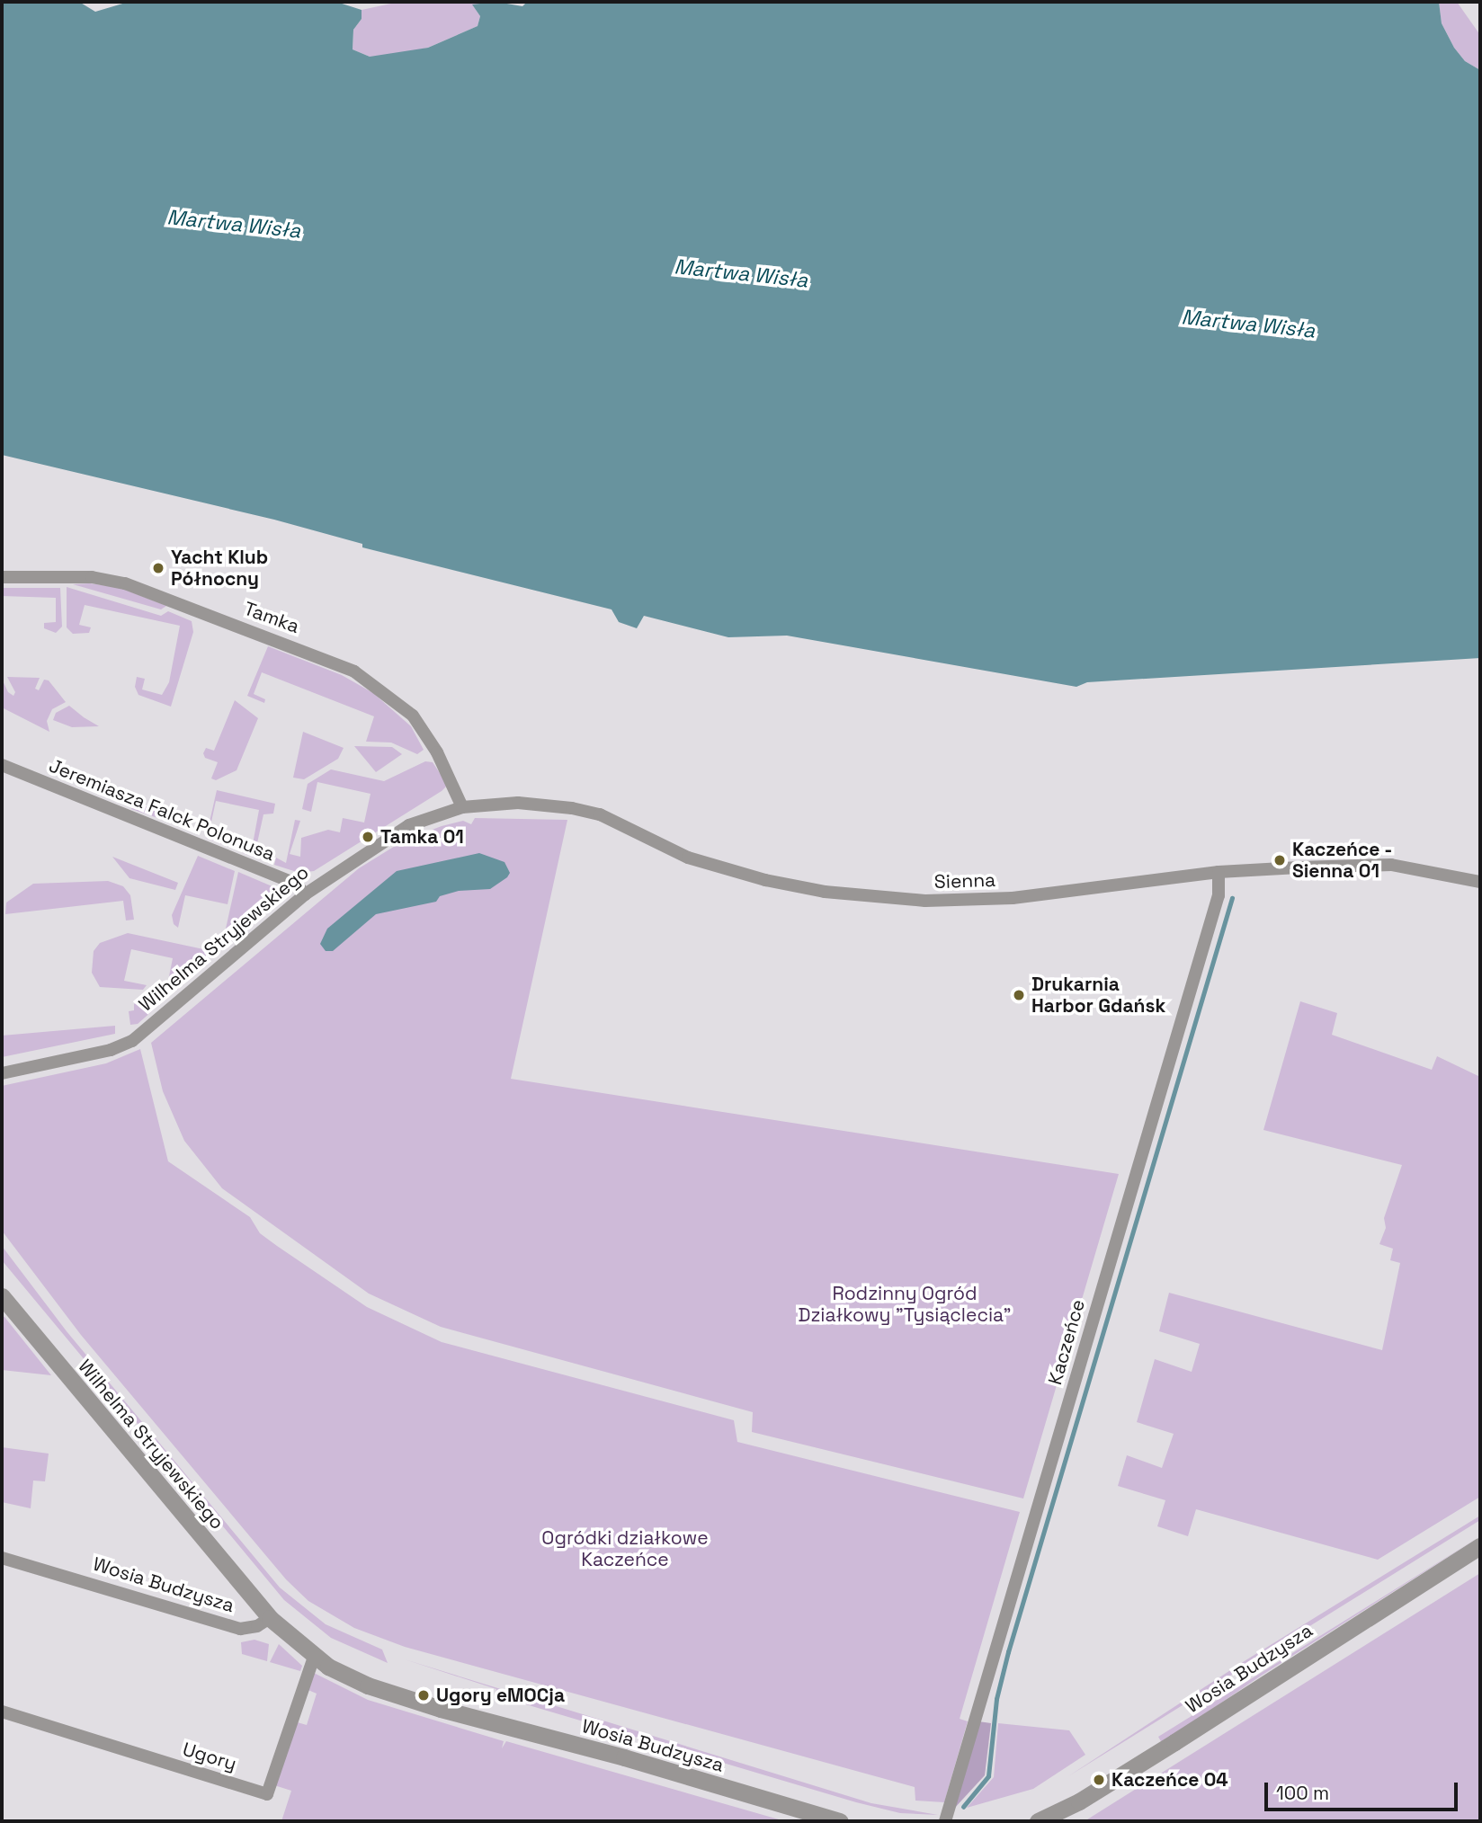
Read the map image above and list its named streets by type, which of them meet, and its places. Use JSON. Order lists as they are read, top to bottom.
{
  "streets": {
    "street": [
      "Tamka",
      "Jeremiasza Falck Polonusa",
      "Sienna",
      "Wilhelma Stryjewskiego",
      "Kaczeńce",
      "Wosia Budzysza",
      "Ugory"
    ]
  },
  "crossings": [
    ["Tamka", "Sienna"],
    ["Tamka", "Wilhelma Stryjewskiego"],
    ["Jeremiasza Falck Polonusa", "Wilhelma Stryjewskiego"],
    ["Sienna", "Wilhelma Stryjewskiego"],
    ["Sienna", "Kaczeńce"],
    ["Wilhelma Stryjewskiego", "Wosia Budzysza"],
    ["Wosia Budzysza", "Ugory"]
  ],
  "water": ["Martwa Wisła"],
  "parks": ["Rodzinny Ogród Działkowy \"Tysiąclecia\"", "Ogródki działkowe Kaczeńce"],
  "places": [
    "Yacht Klub Północny",
    "Tamka 01",
    "Kaczeńce - Sienna 01",
    "Drukarnia Harbor Gdańsk",
    "Ugory eMOCja",
    "Kaczeńce 04"
  ],
  "scale_bar": "100 m"
}
